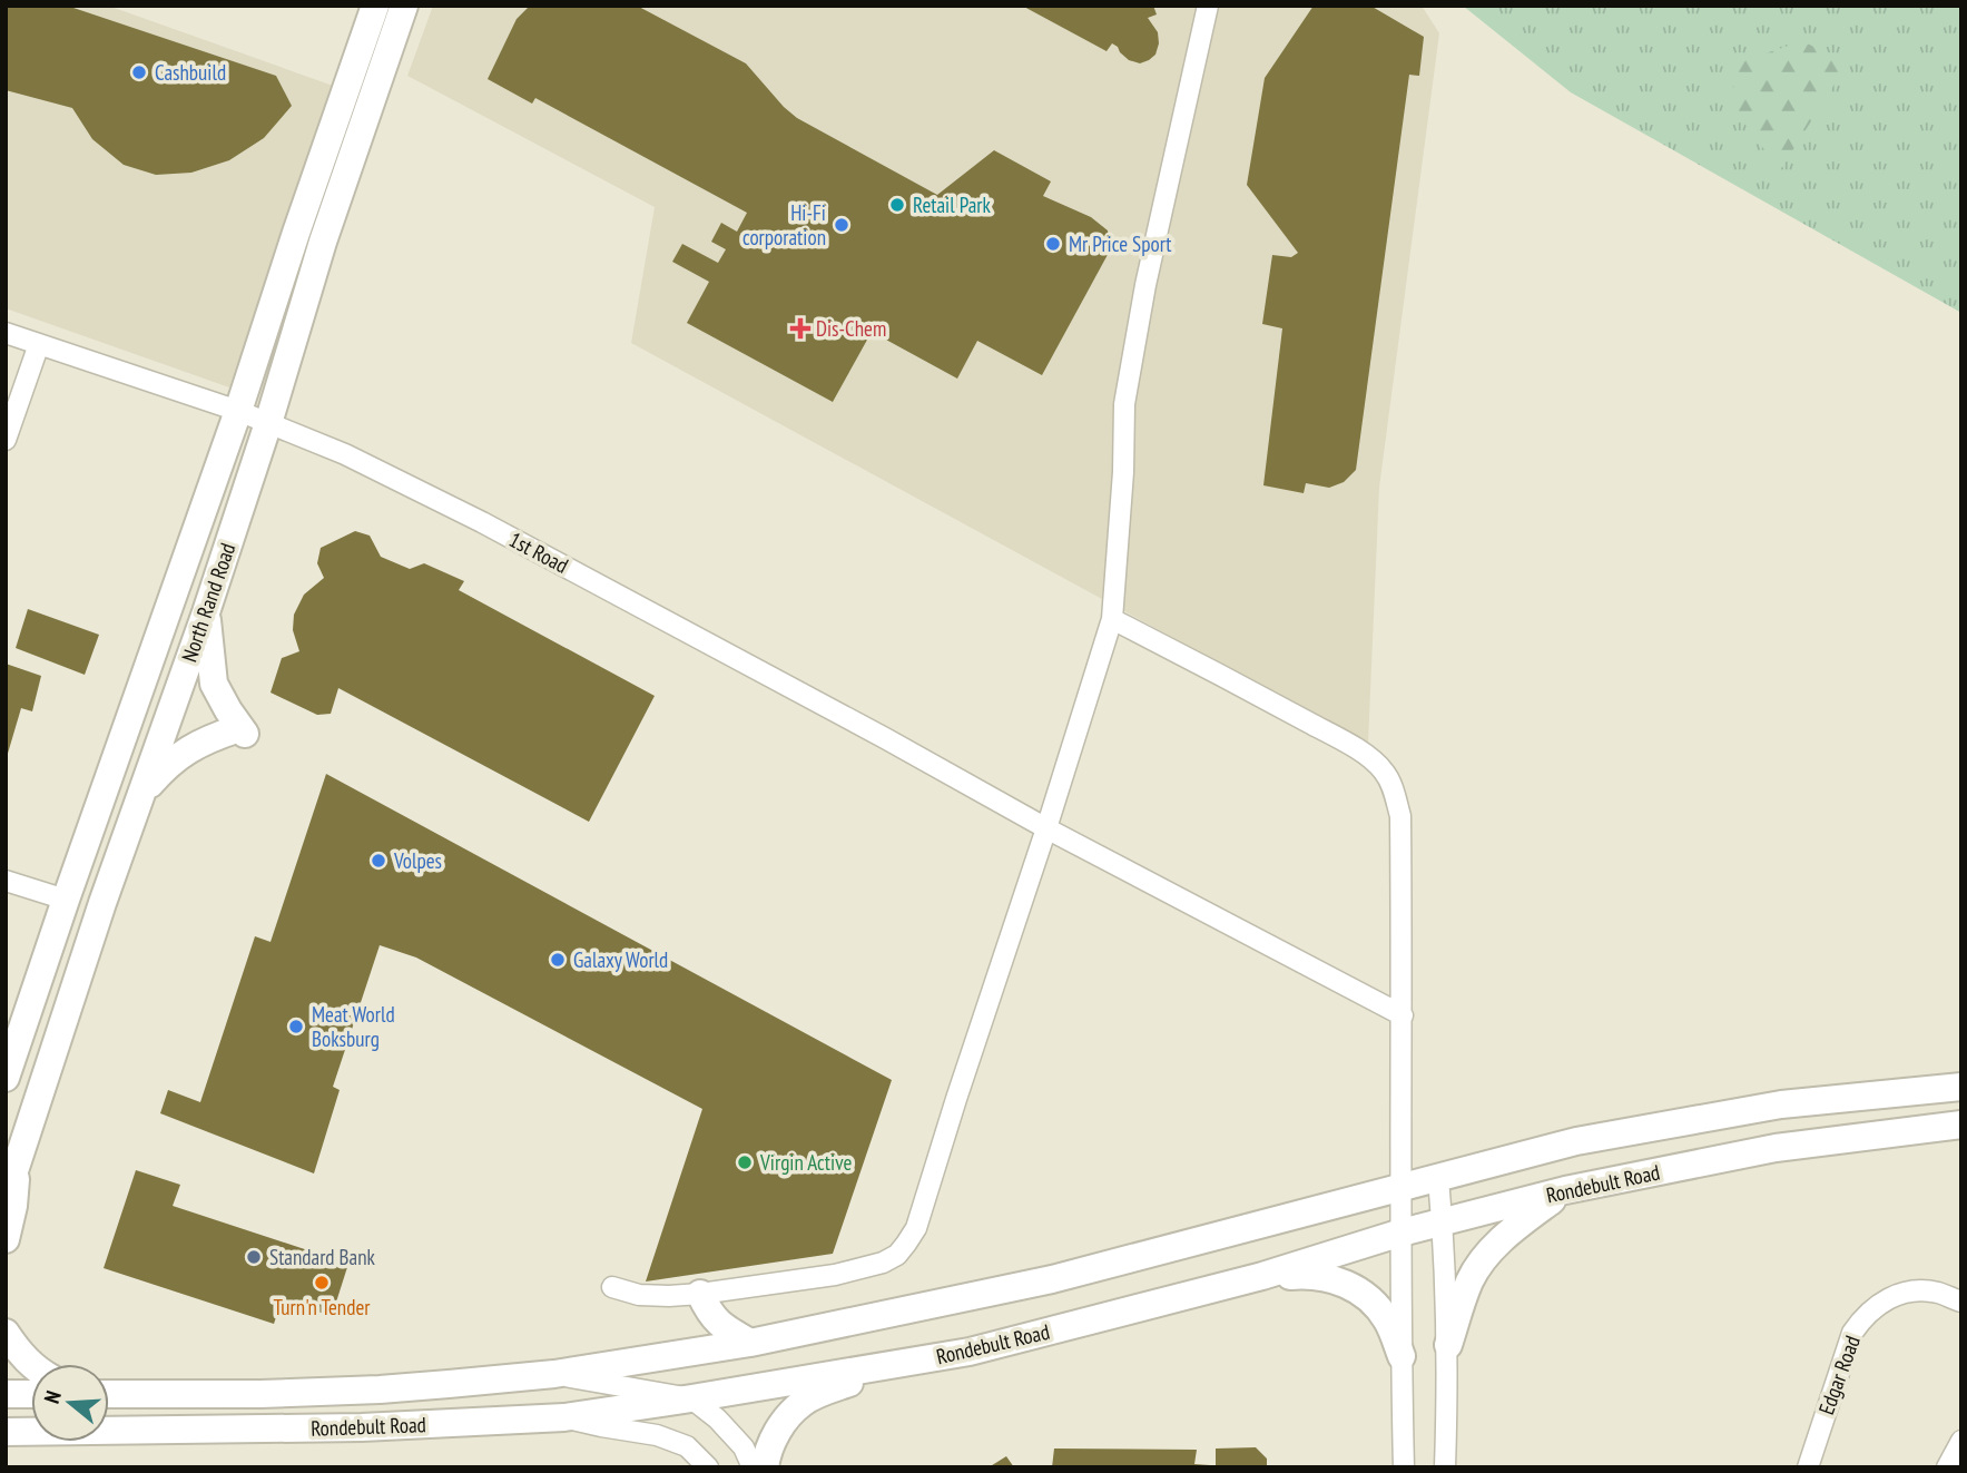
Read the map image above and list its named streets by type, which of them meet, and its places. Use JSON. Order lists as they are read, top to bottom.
{
  "streets": {
    "main road": ["North Rand Road", "Rondebult Road"],
    "street": ["1st Road", "Edgar Road"]
  },
  "crossings": [
    ["1st Road", "North Rand Road"]
  ],
  "places": {
    "other": [
      "Cashbuild",
      "Retail Park",
      "Hi-Fi corporation",
      "Mr Price Sport",
      "Volpes",
      "Galaxy World",
      "Meat World Boksburg",
      "Virgin Active",
      "Standard Bank",
      "Turn'n Tender"
    ],
    "health": ["Dis-Chem"]
  },
  "north": "left"
}
